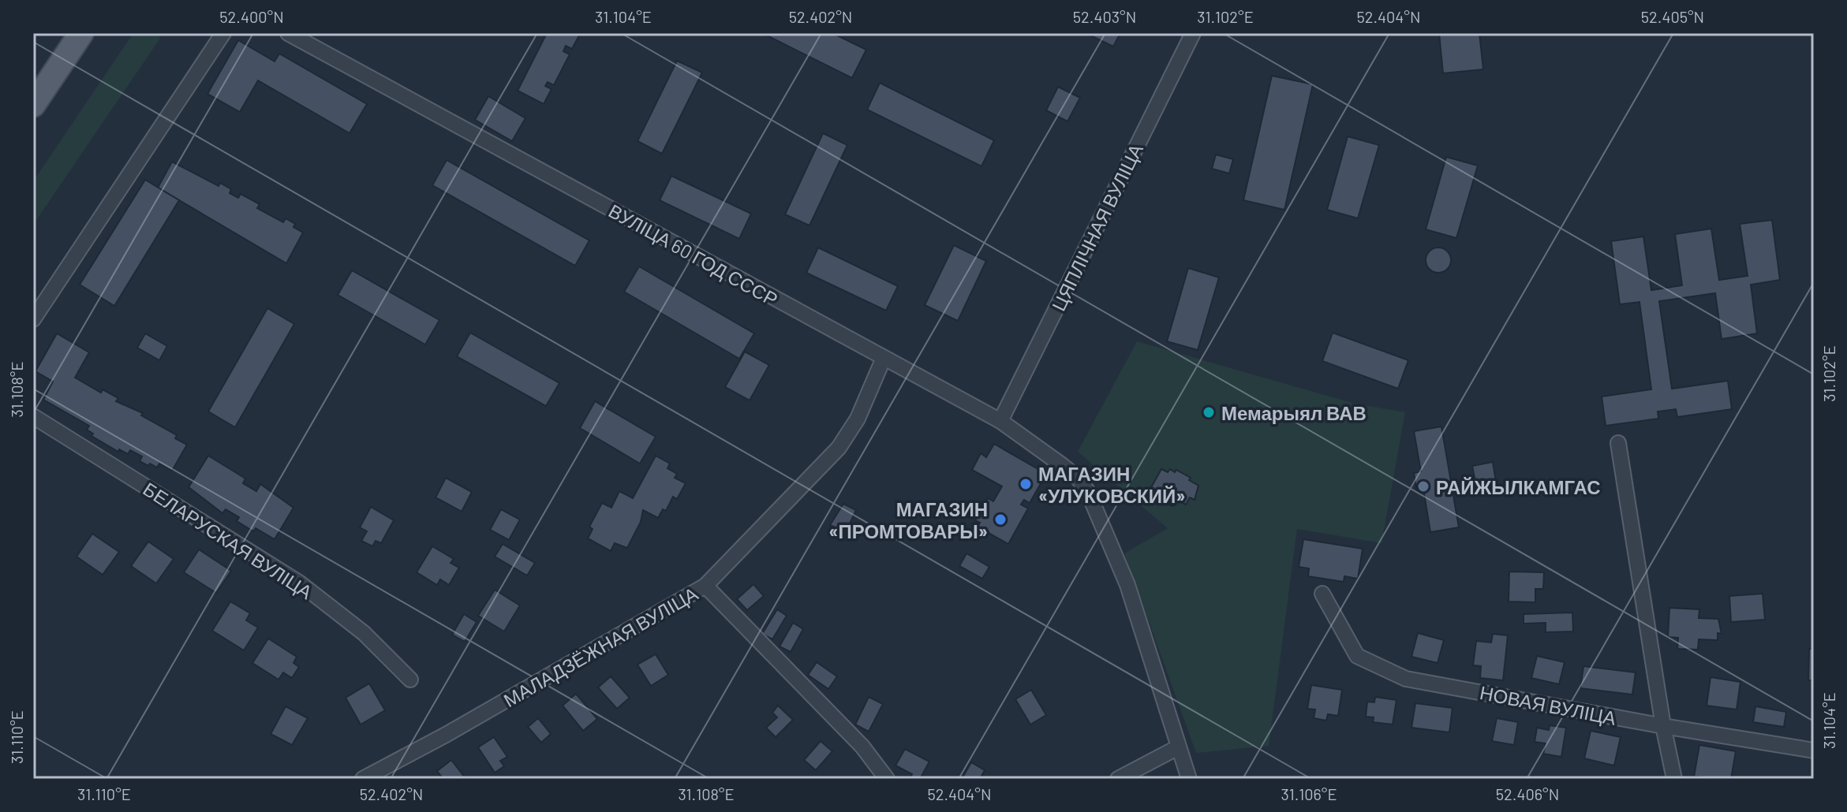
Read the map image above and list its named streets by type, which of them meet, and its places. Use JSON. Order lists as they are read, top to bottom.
{
  "streets": {
    "street": [
      "ЦЯПЛІЧНАЯ ВУЛІЦА",
      "ВУЛІЦА 60 ГОД СССР",
      "БЕЛАРУСКАЯ ВУЛІЦА",
      "МАЛАДЗЁЖНАЯ ВУЛІЦА",
      "НОВАЯ ВУЛІЦА"
    ]
  },
  "crossings": [
    ["ЦЯПЛІЧНАЯ ВУЛІЦА", "ВУЛІЦА 60 ГОД СССР"],
    ["ВУЛІЦА 60 ГОД СССР", "МАЛАДЗЁЖНАЯ ВУЛІЦА"]
  ],
  "places": [
    "Мемарыял ВАВ",
    "МАГАЗИН «УЛУКОВСКИЙ»",
    "РАЙЖЫЛКАМГАС",
    "МАГАЗИН «ПРОМТОВАРЫ»"
  ],
  "coordinates": [
    "52.400°N",
    "31.104°E",
    "52.402°N",
    "52.403°N",
    "31.102°E",
    "52.404°N",
    "52.405°N",
    "31.108°E",
    "31.110°E",
    "31.106°E",
    "52.406°N"
  ]
}
